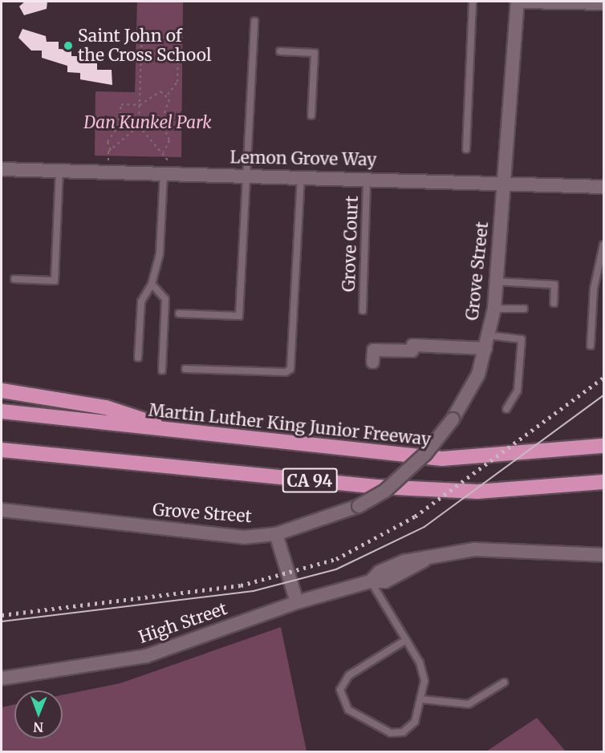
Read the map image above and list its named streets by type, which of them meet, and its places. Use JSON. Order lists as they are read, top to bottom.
{
  "streets": {
    "highway": ["Martin Luther King Junior Freeway", "CA 94"],
    "main road": ["Lemon Grove Way", "Grove Street", "High Street"],
    "lane": ["Grove Court"]
  },
  "crossings": [
    ["Lemon Grove Way", "Grove Court"],
    ["Lemon Grove Way", "Grove Street"]
  ],
  "parks": ["Dan Kunkel Park"],
  "places": ["Saint John of the Cross School"],
  "north": "bottom"
}
